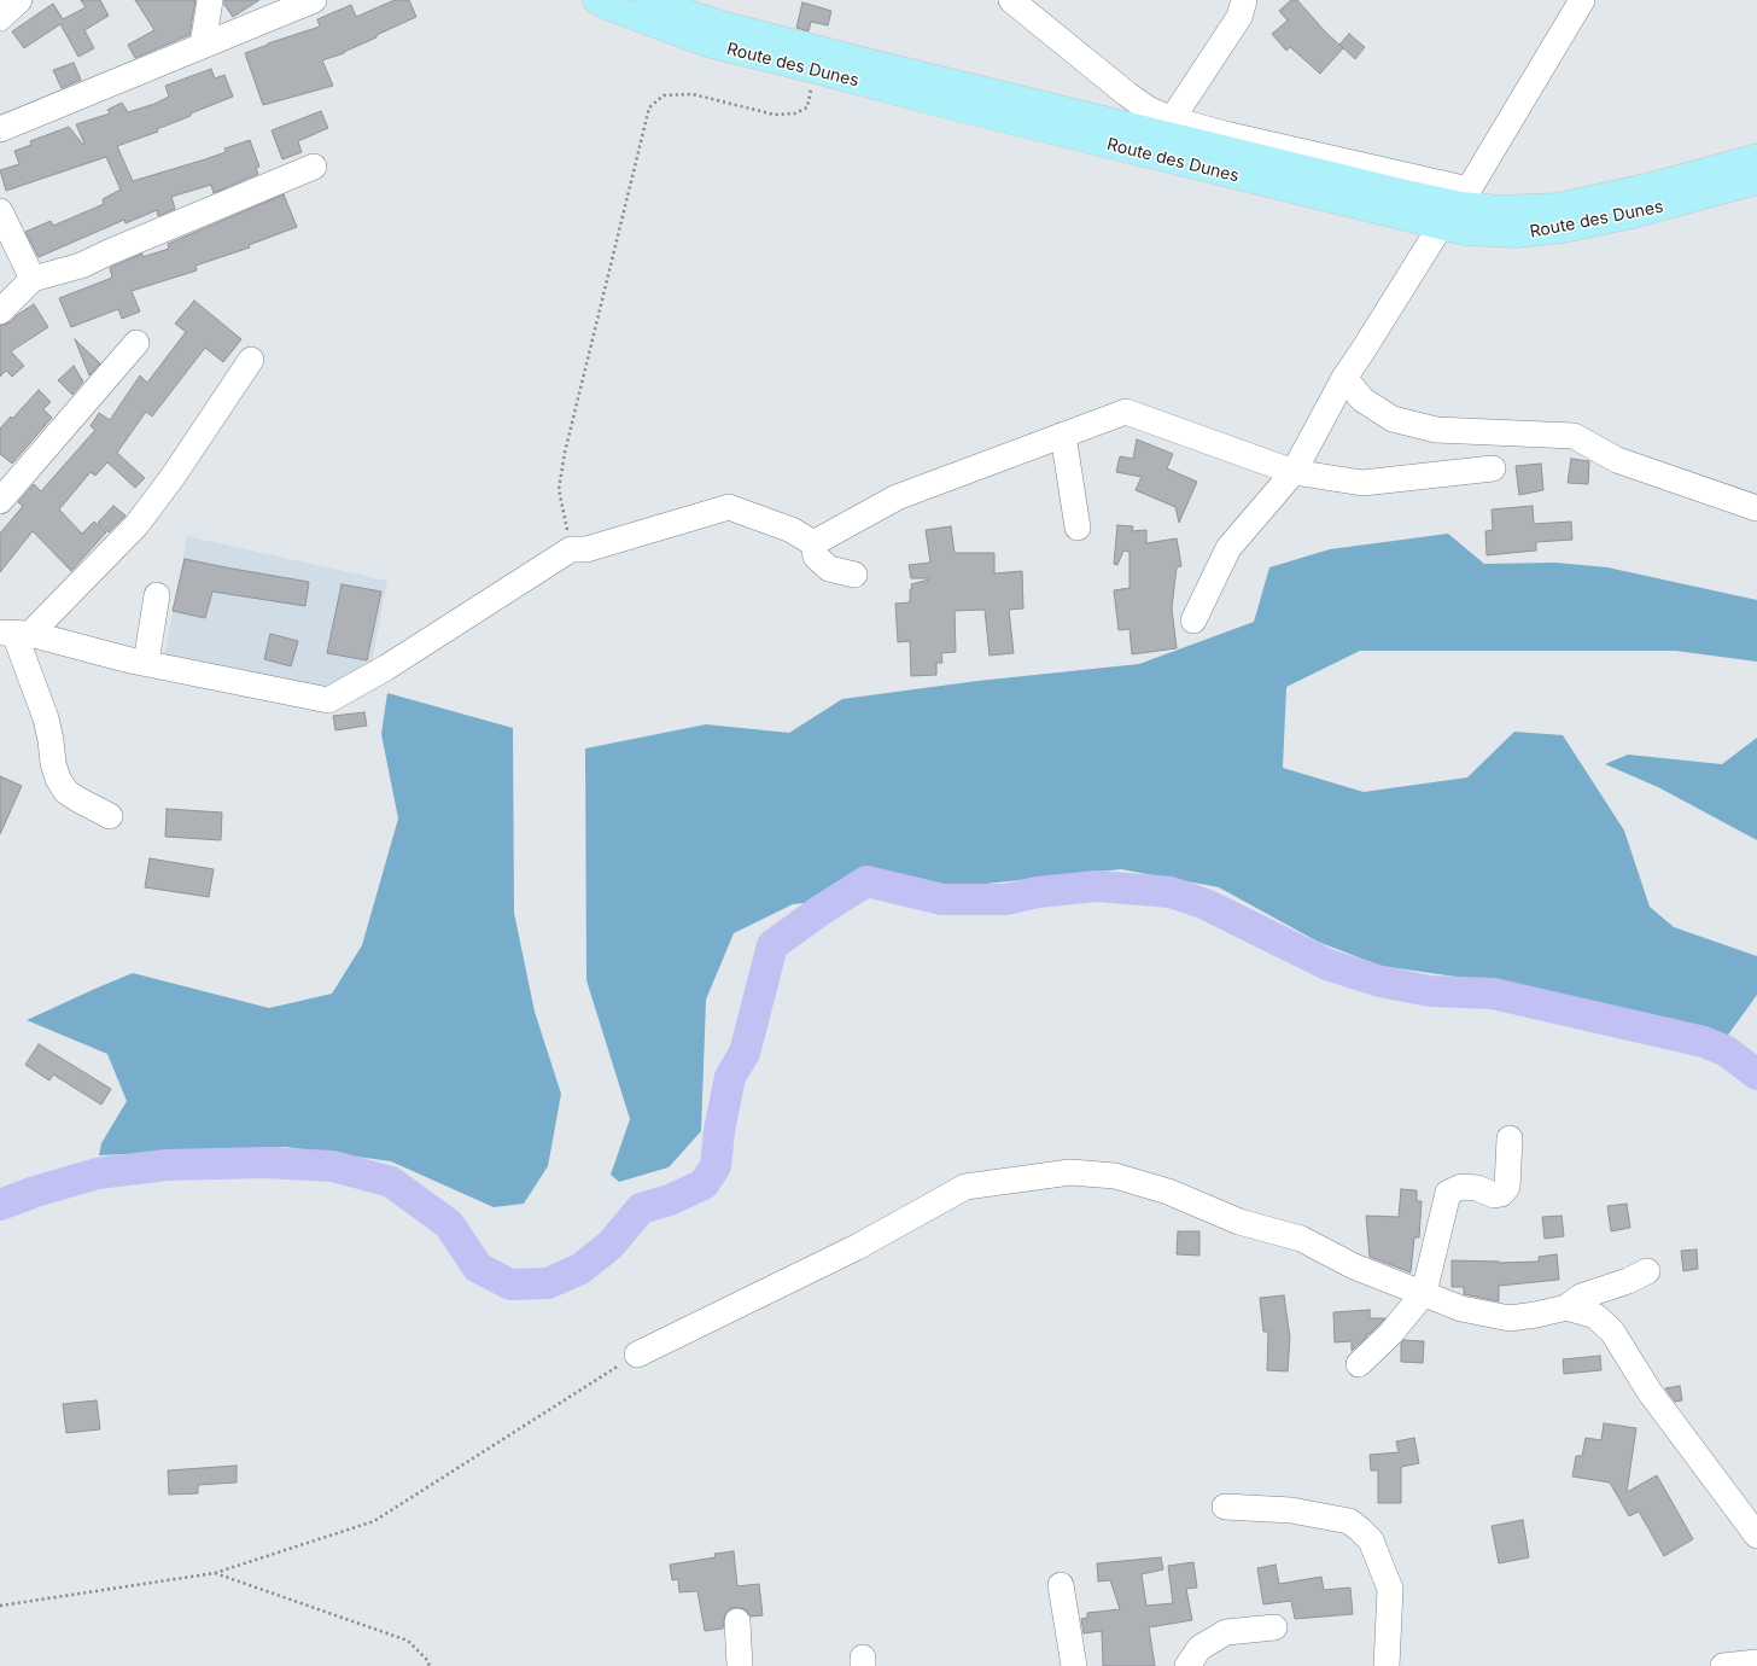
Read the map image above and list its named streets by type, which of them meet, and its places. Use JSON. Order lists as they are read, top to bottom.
{
  "streets": {
    "main road": ["Route des Dunes"]
  }
}
